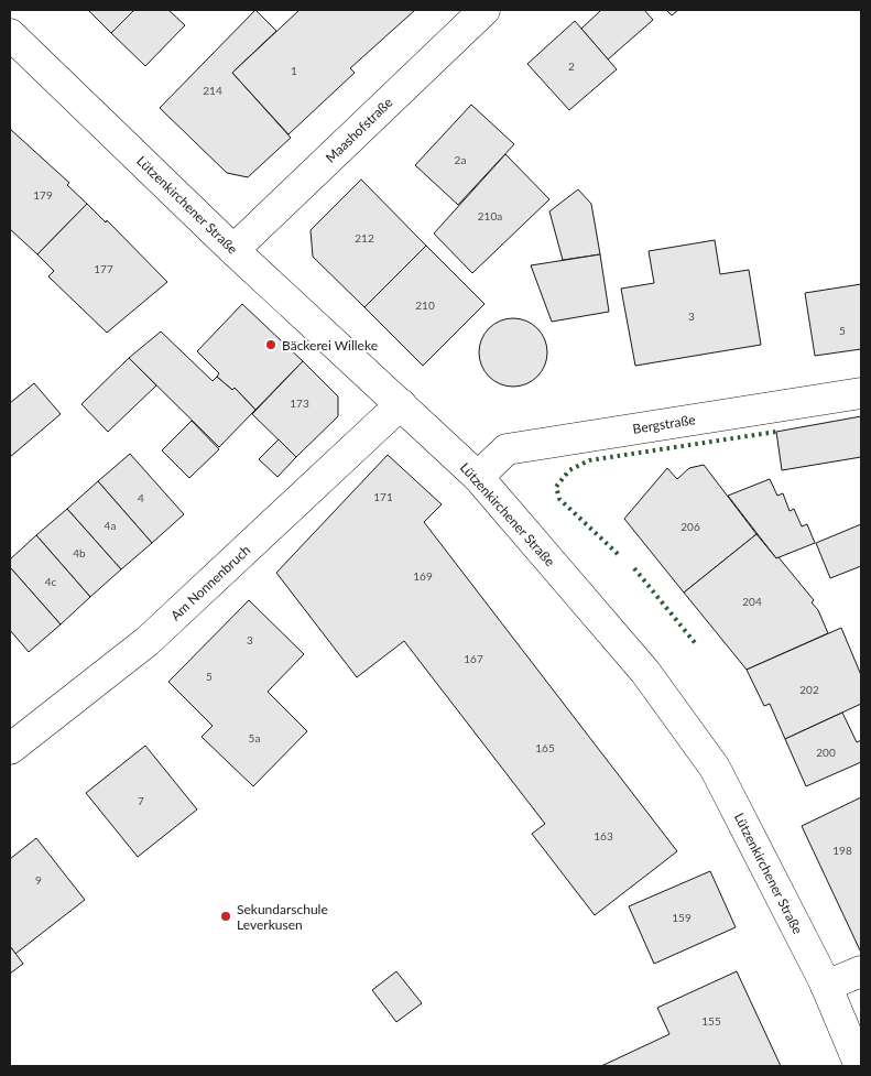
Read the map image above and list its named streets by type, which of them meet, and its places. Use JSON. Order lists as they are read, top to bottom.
{
  "streets": {
    "main road": [
      "Maashofstraße",
      "Lützenkirchener Straße",
      "Bergstraße",
      "Am Nonnenbruch"
    ]
  },
  "crossings": [
    ["Maashofstraße", "Lützenkirchener Straße"],
    ["Lützenkirchener Straße", "Bergstraße"],
    ["Lützenkirchener Straße", "Am Nonnenbruch"]
  ],
  "places": ["Bäckerei Willeke", "Sekundarschule Leverkusen"],
  "house_numbers": [
    "2",
    "1",
    "214",
    "2a",
    "179",
    "210a",
    "212",
    "177",
    "210",
    "3",
    "5",
    "173",
    "171",
    "4",
    "4a",
    "206",
    "4b",
    "169",
    "4c",
    "204",
    "3",
    "167",
    "5",
    "202",
    "5a",
    "165",
    "200",
    "7",
    "163",
    "198",
    "9",
    "159",
    "155"
  ]
}
